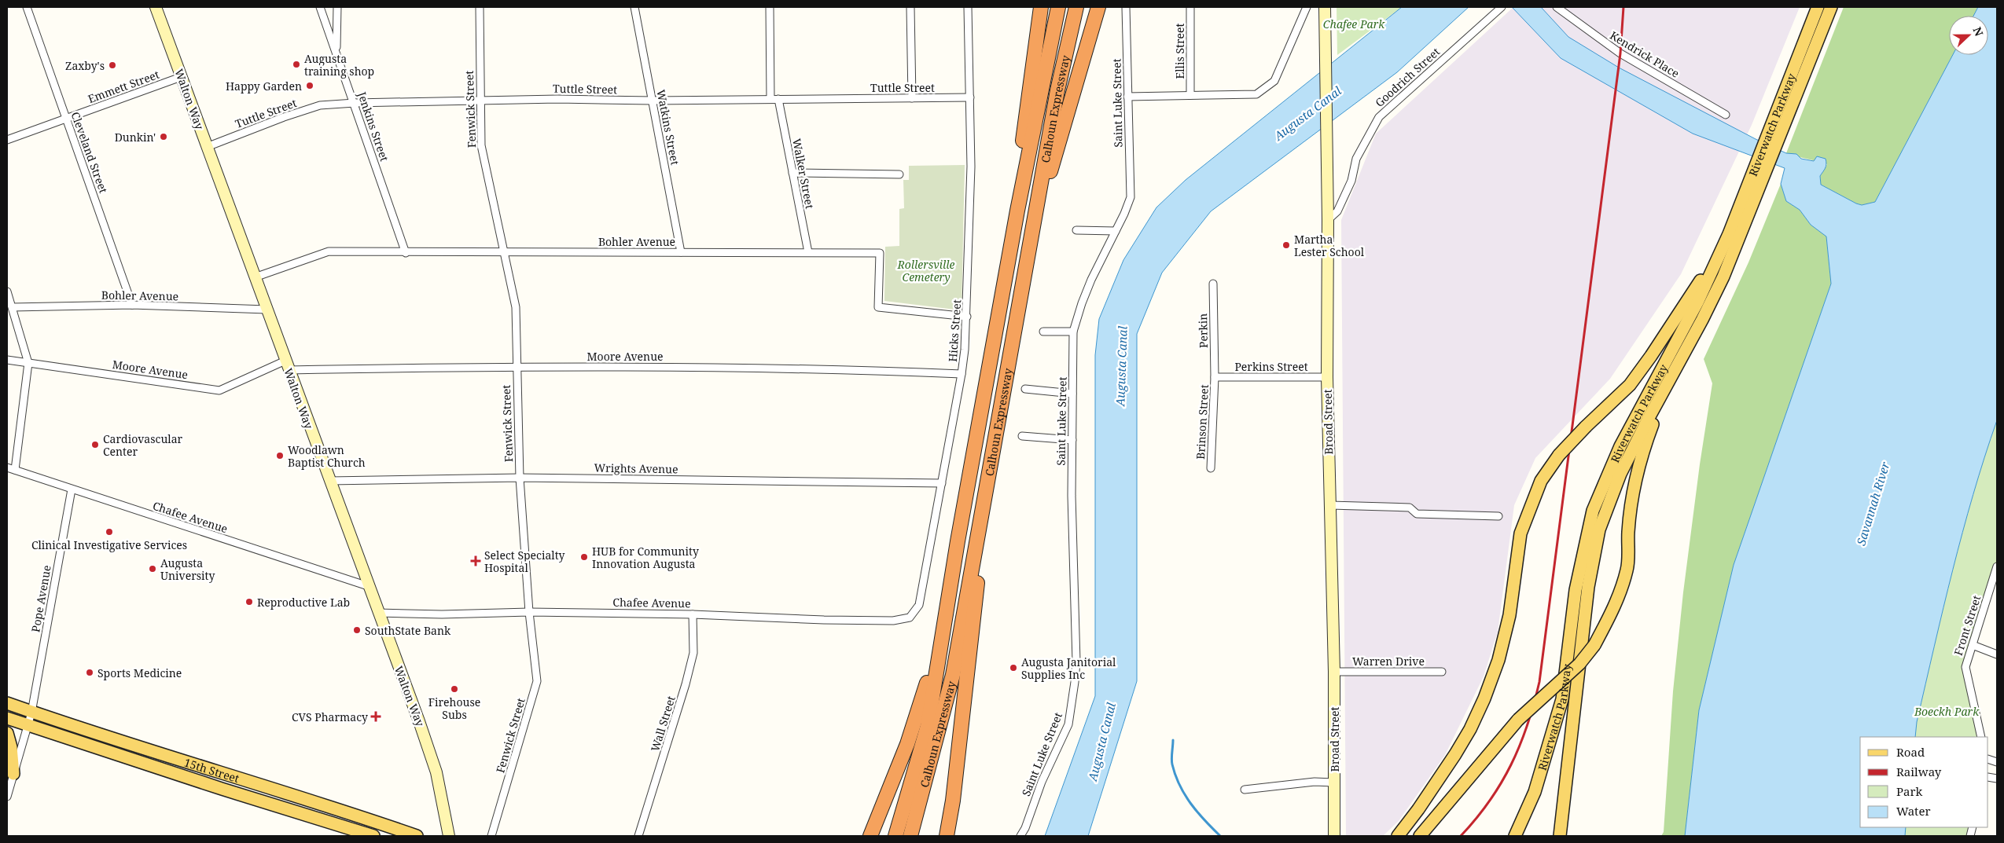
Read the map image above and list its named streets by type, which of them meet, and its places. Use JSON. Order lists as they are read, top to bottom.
{
  "streets": {
    "highway": ["Calhoun Expressway"],
    "main road": [
      "Walton Way",
      "Riverwatch Parkway",
      "Broad Street",
      "15th Street"
    ],
    "street": [
      "Ellis Street",
      "Kendrick Place",
      "Goodrich Street",
      "Emmett Street",
      "Tuttle Street",
      "Saint Luke Street",
      "Fenwick Street",
      "Jenkins Street",
      "Watkins Street",
      "Cleveland Street",
      "Walker Street",
      "Bohler Avenue",
      "Hicks Street",
      "Perkin",
      "Moore Avenue",
      "Perkins Street",
      "Brinson Street",
      "Wrights Avenue",
      "Chafee Avenue",
      "Pope Avenue",
      "Front Street",
      "Warren Drive",
      "Wall Street"
    ]
  },
  "crossings": [
    ["Goodrich Street", "Broad Street"],
    ["Emmett Street", "Walton Way"],
    ["Emmett Street", "Cleveland Street"],
    ["Tuttle Street", "Walton Way"],
    ["Tuttle Street", "Fenwick Street"],
    ["Tuttle Street", "Jenkins Street"],
    ["Tuttle Street", "Watkins Street"],
    ["Tuttle Street", "Walker Street"],
    ["Tuttle Street", "Hicks Street"],
    ["Walton Way", "Bohler Avenue"],
    ["Walton Way", "Moore Avenue"],
    ["Walton Way", "Wrights Avenue"],
    ["Walton Way", "Chafee Avenue"],
    ["Fenwick Street", "Bohler Avenue"],
    ["Fenwick Street", "Moore Avenue"],
    ["Fenwick Street", "Wrights Avenue"],
    ["Fenwick Street", "Chafee Avenue"],
    ["Jenkins Street", "Bohler Avenue"],
    ["Watkins Street", "Bohler Avenue"],
    ["Cleveland Street", "Bohler Avenue"],
    ["Walker Street", "Bohler Avenue"],
    ["Bohler Avenue", "Hicks Street"],
    ["Hicks Street", "Moore Avenue"],
    ["Hicks Street", "Wrights Avenue"],
    ["Hicks Street", "Chafee Avenue"],
    ["Perkin", "Perkins Street"],
    ["Perkin", "Brinson Street"],
    ["Perkins Street", "Brinson Street"],
    ["Perkins Street", "Broad Street"],
    ["Broad Street", "Warren Drive"],
    ["Chafee Avenue", "Pope Avenue"],
    ["Chafee Avenue", "Wall Street"],
    ["Pope Avenue", "15th Street"]
  ],
  "water": ["Augusta Canal", "Savannah River"],
  "parks": ["Chafee Park", "Rollersville Cemetery", "Boeckh Park"],
  "places": {
    "other": [
      "Augusta training shop",
      "Zaxby's",
      "Happy Garden",
      "Dunkin'",
      "Martha Lester School",
      "Cardiovascular Center",
      "Woodlawn Baptist Church",
      "Clinical Investigative Services",
      "HUB for Community Innovation Augusta",
      "Augusta University",
      "Reproductive Lab",
      "SouthState Bank",
      "Augusta Janitorial Supplies Inc",
      "Sports Medicine",
      "Firehouse Subs"
    ],
    "health": ["Select Specialty Hospital", "CVS Pharmacy"]
  },
  "legend": [
    "Road",
    "Railway",
    "Park",
    "Water"
  ],
  "north": "right"
}
